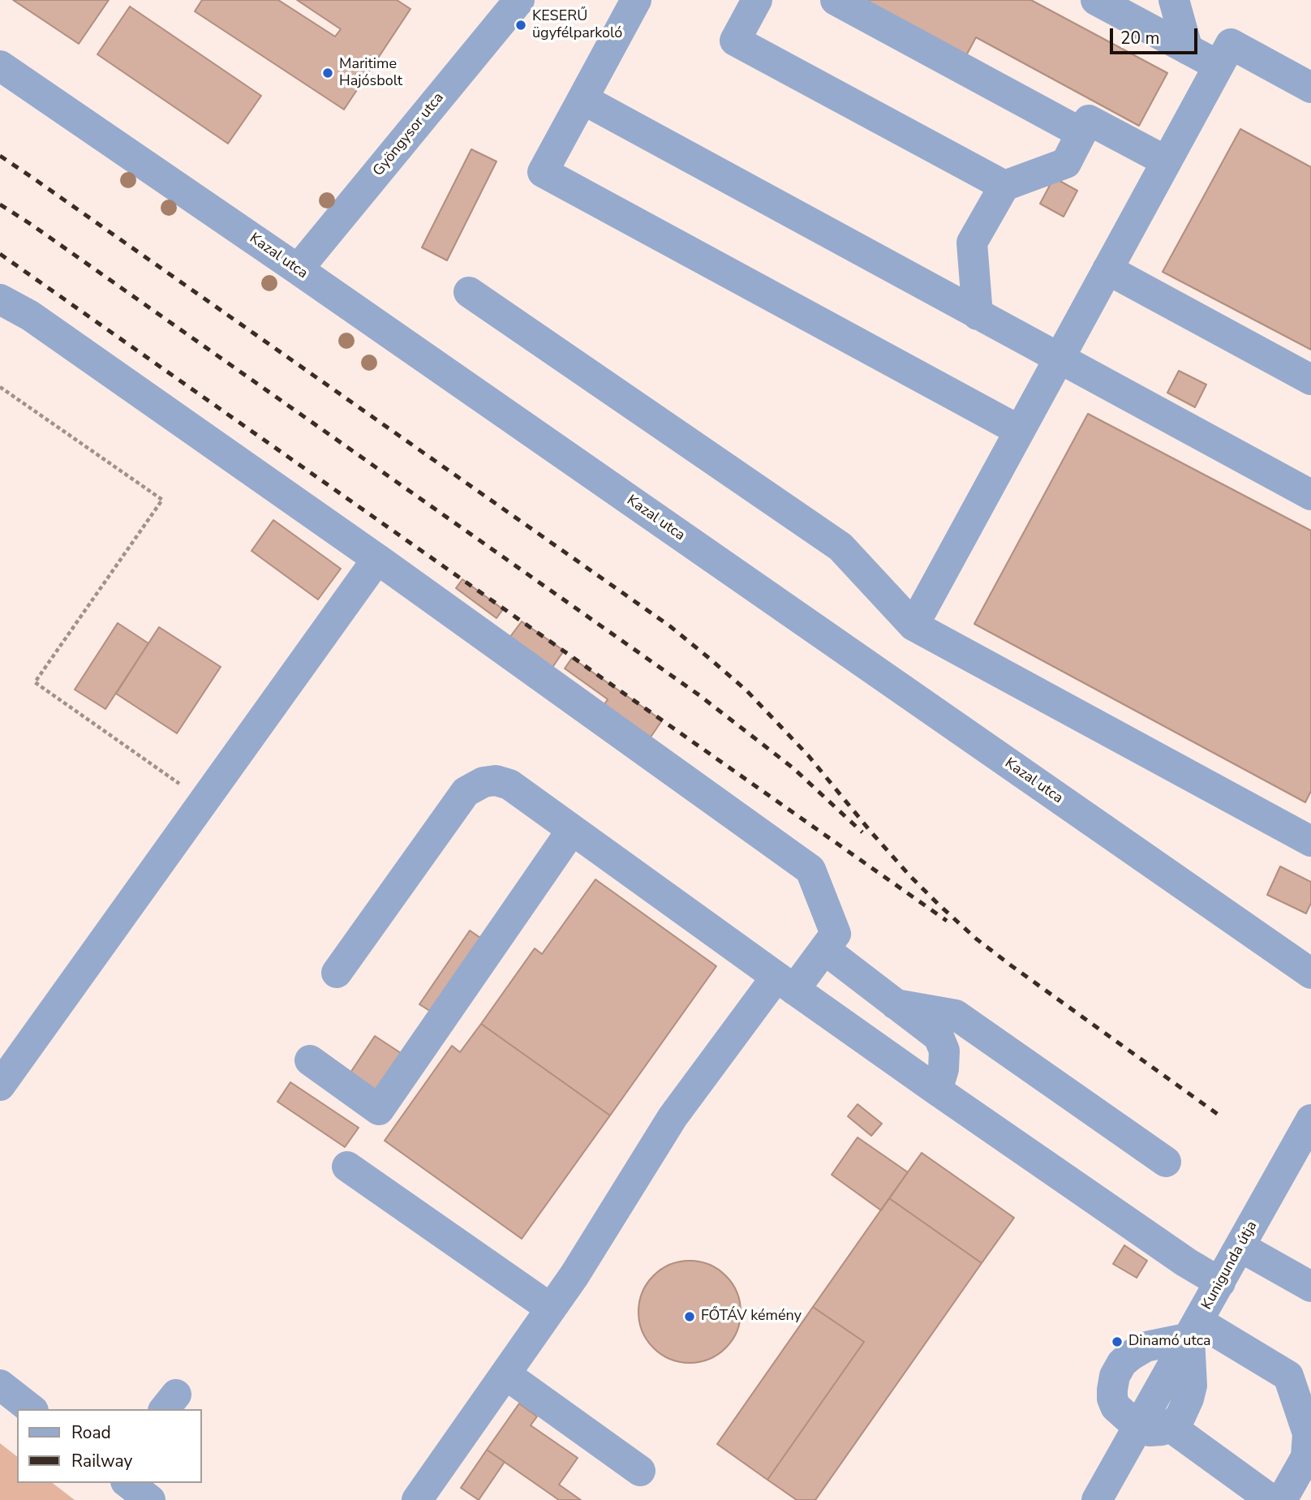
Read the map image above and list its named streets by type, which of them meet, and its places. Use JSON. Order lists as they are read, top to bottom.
{
  "streets": {
    "street": ["Gyöngysor utca", "Kazal utca", "Kunigunda útja"]
  },
  "crossings": [
    ["Gyöngysor utca", "Kazal utca"]
  ],
  "places": [
    "KESERŰ ügyfélparkoló",
    "Maritime Hajósbolt",
    "FŐTÁV kémény",
    "Dinamó utca"
  ],
  "legend": ["Road", "Railway"],
  "scale_bar": "20 m"
}
